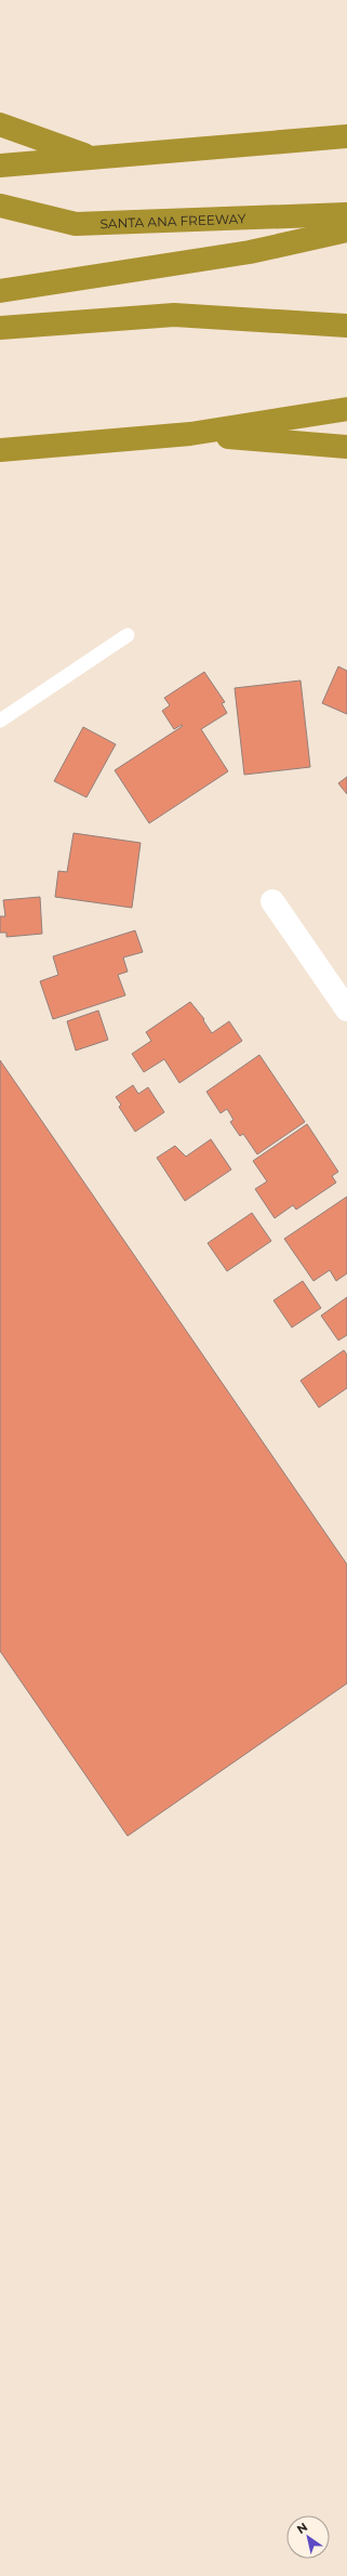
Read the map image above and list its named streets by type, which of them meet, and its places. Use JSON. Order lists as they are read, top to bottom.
{
  "streets": {
    "highway": ["SANTA ANA FREEWAY"]
  },
  "north": "top left"
}
